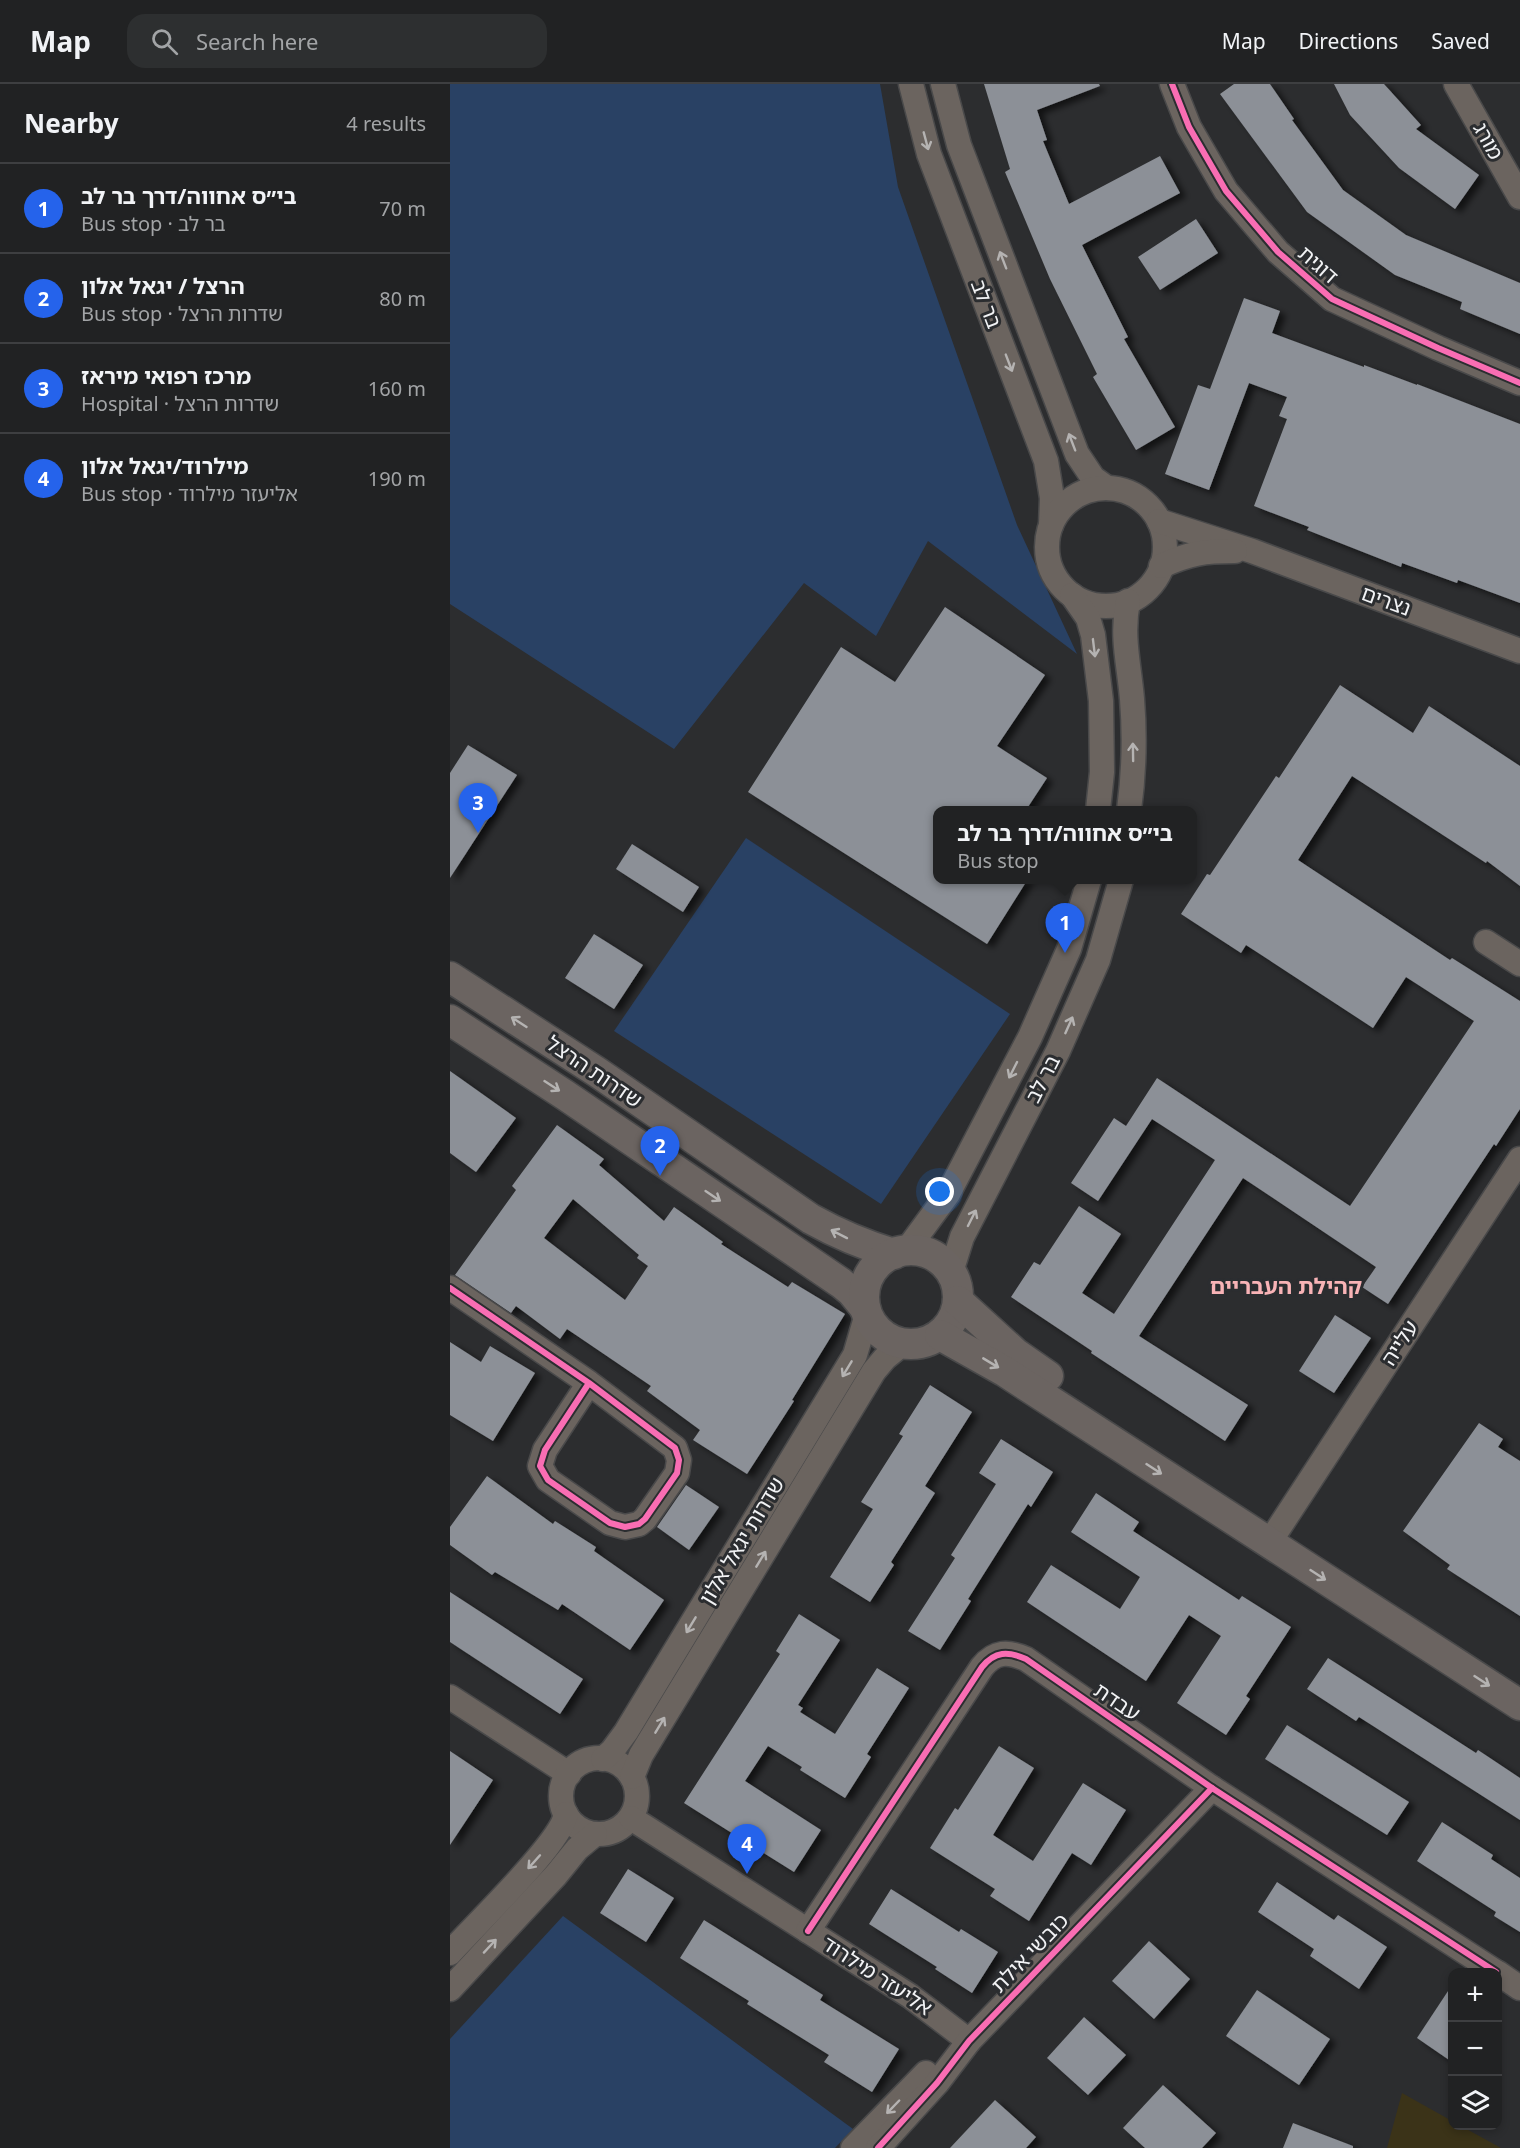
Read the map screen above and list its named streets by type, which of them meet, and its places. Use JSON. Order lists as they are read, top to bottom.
{
  "streets": {
    "main road": ["שדרות הרצל"],
    "street": [
      "מורג",
      "דוגית",
      "בר לב",
      "נצרים",
      "עלייה",
      "שדרות יגאל אלון",
      "עבדת",
      "כובשי אילת",
      "אליעזר מילרוד"
    ]
  },
  "crossings": [
    ["בר לב", "נצרים"],
    ["בר לב", "שדרות הרצל"],
    ["בר לב", "שדרות יגאל אלון"],
    ["שדרות הרצל", "שדרות יגאל אלון"],
    ["שדרות יגאל אלון", "אליעזר מילרוד"],
    ["עבדת", "כובשי אילת"],
    ["עבדת", "אליעזר מילרוד"],
    ["כובשי אילת", "אליעזר מילרוד"]
  ],
  "districts": ["קהילת העבריים"],
  "page": {
    "header": "Map",
    "search": "Search here",
    "nav": ["Map", "Directions", "Saved"],
    "heading": ["Nearby", "4 results"],
    "list": [
      {
        "mark": "1",
        "name": "בי״ס אחווה/דרך בר לב",
        "note": "Bus stop · בר לב",
        "value": "70 m"
      },
      {
        "mark": "2",
        "name": "הרצל / יגאל אלון",
        "note": "Bus stop · שדרות הרצל",
        "value": "80 m"
      },
      {
        "mark": "3",
        "name": "מרכז רפואי מיראז",
        "note": "Hospital · שדרות הרצל",
        "value": "160 m"
      },
      {
        "mark": "4",
        "name": "מילרוד/יגאל אלון",
        "note": "Bus stop · אליעזר מילרוד",
        "value": "190 m"
      }
    ],
    "pins": [
      "3",
      "1",
      "2",
      "4"
    ],
    "popup": ["בי״ס אחווה/דרך בר לב", "Bus stop"],
    "map_buttons": ["+", "−"]
  }
}
